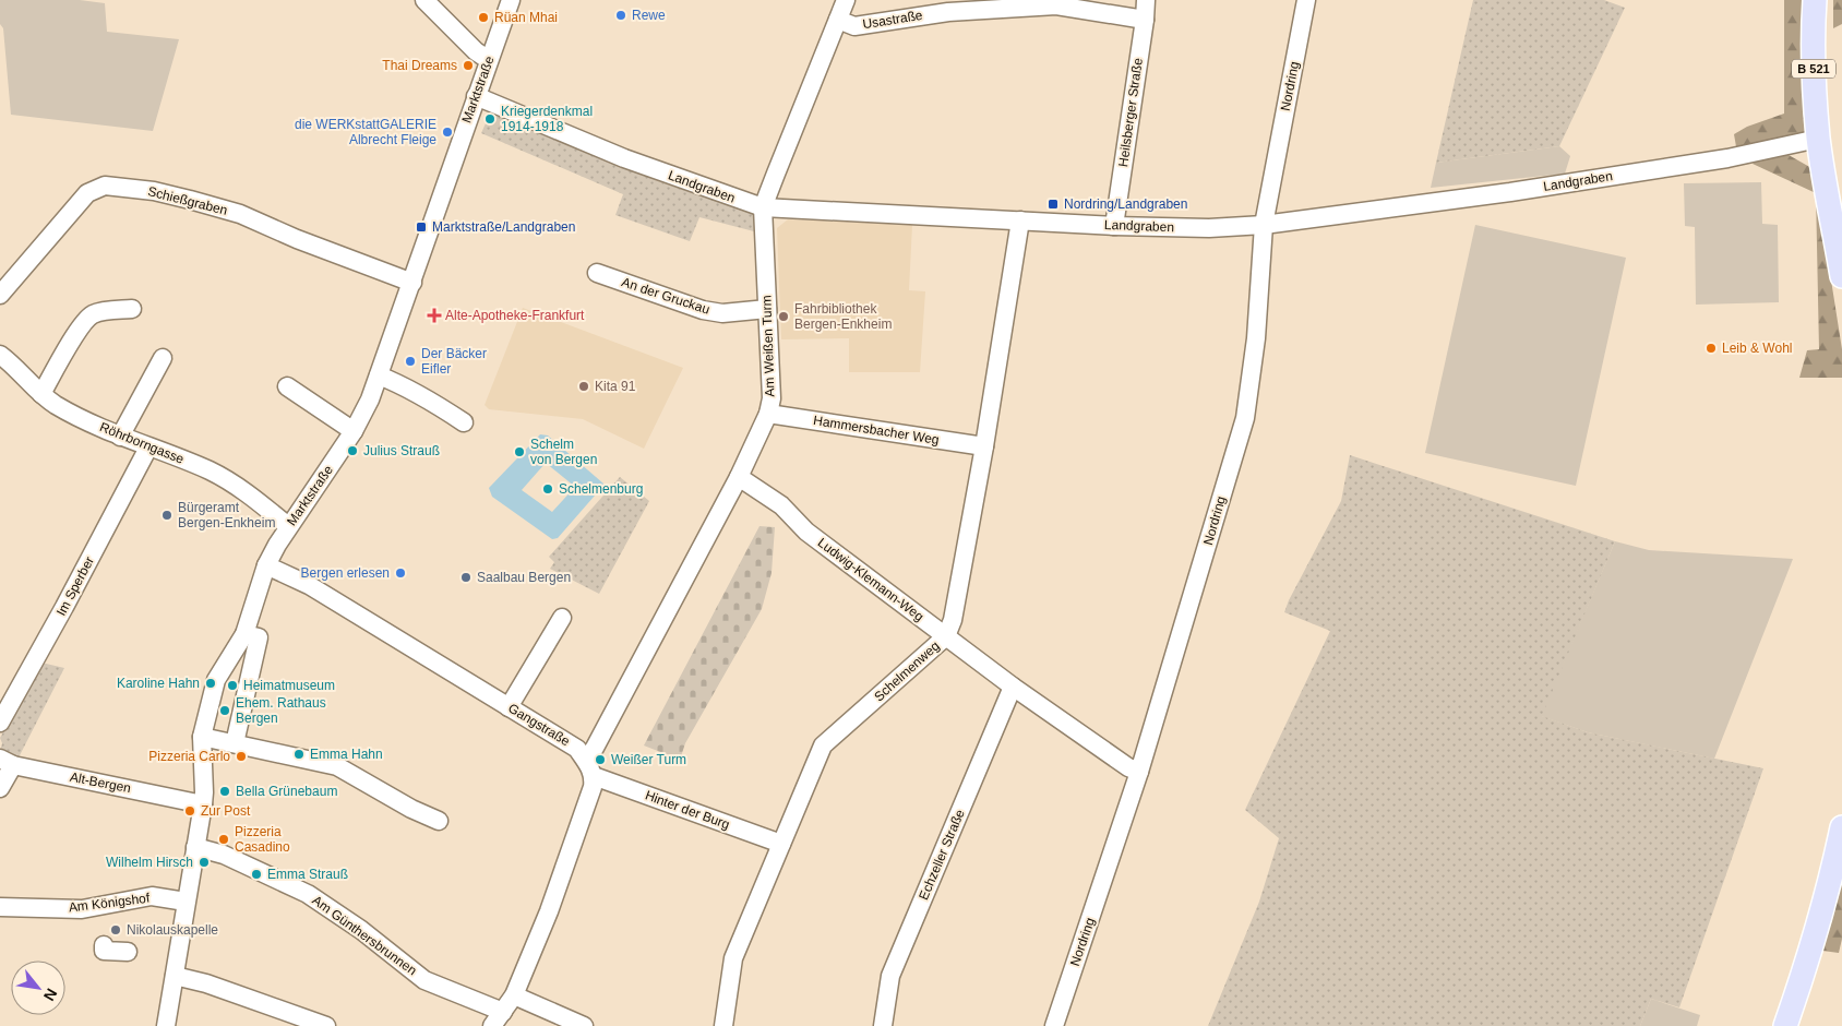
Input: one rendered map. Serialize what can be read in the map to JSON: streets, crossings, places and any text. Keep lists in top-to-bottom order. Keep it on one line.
{"streets":{"main road":["B 521"],"street":["Usastraße","Nordring","Marktstraße","Heilsberger Straße","Landgraben","Schießgraben","An der Gruckau","Am Weißen Turm","Hammersbacher Weg","Röhrborngasse","Ludwig-Klemann-Weg","Im Sperber","Schelmenweg","Gangstraße","Alt-Bergen","Hinter der Burg","Echzeller Straße","Am Königshof","Am Günthersbrunnen"]},"crossings":[["Usastraße","Heilsberger Straße"],["Usastraße","Am Weißen Turm"],["B 521","Landgraben"],["Nordring","Landgraben"],["Nordring","Ludwig-Klemann-Weg"],["Marktstraße","Landgraben"],["Marktstraße","Schießgraben"],["Marktstraße","Röhrborngasse"],["Marktstraße","Gangstraße"],["Marktstraße","Alt-Bergen"],["Marktstraße","Am Königshof"],["Marktstraße","Am Günthersbrunnen"],["Heilsberger Straße","Landgraben"],["Landgraben","Am Weißen Turm"],["Landgraben","Schelmenweg"],["An der Gruckau","Am Weißen Turm"],["Am Weißen Turm","Hammersbacher Weg"],["Am Weißen Turm","Ludwig-Klemann-Weg"],["Am Weißen Turm","Gangstraße"],["Am Weißen Turm","Hinter der Burg"],["Hammersbacher Weg","Schelmenweg"],["Röhrborngasse","Im Sperber"],["Ludwig-Klemann-Weg","Schelmenweg"],["Ludwig-Klemann-Weg","Echzeller Straße"],["Schelmenweg","Hinter der Burg"],["Gangstraße","Hinter der Burg"]],"places":{"other":["Rewe","Rüan Mhai","Thai Dreams","Kriegerdenkmal 1914-1918","die WERKstattGALERIE Albrecht Fleige","Fahrbibliothek Bergen-Enkheim","Leib & Wohl","Der Bäcker Eifler","Kita 91","Julius Strauß","Schelm von Bergen","Schelmenburg","Bürgeramt Bergen-Enkheim","Bergen erlesen","Saalbau Bergen","Karoline Hahn","Heimatmuseum","Ehem. Rathaus Bergen","Emma Hahn","Pizzeria Carlo","Weißer Turm","Bella Grünebaum","Zur Post","Pizzeria Casadino","Wilhelm Hirsch","Emma Strauß","Nikolauskapelle"],"transit":["Nordring/Landgraben","Marktstraße/Landgraben"],"health":["Alte-Apotheke-Frankfurt"]},"north":"bottom right"}
